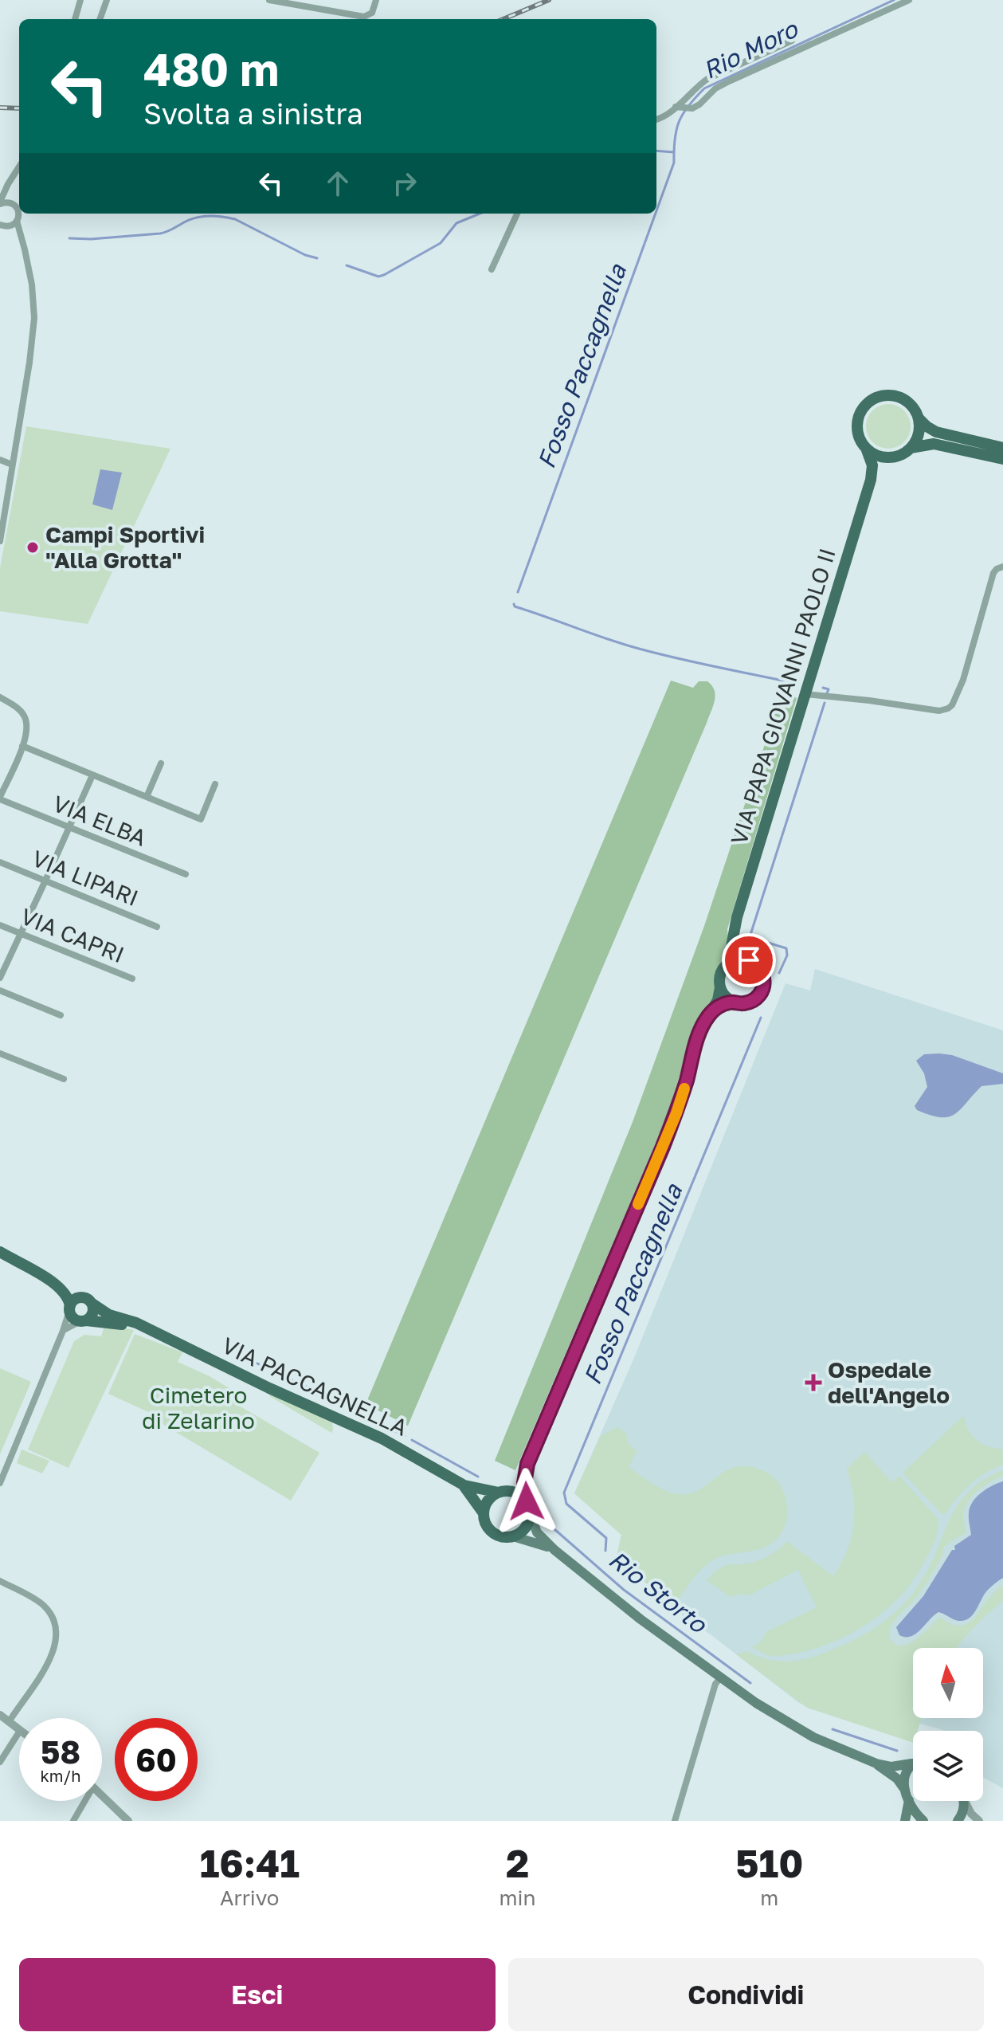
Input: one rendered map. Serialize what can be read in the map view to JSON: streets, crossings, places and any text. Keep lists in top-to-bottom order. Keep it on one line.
{"streets":{"main road":["VIA PAPA GIOVANNI PAOLO II","VIA PACCAGNELLA"],"street":["VIA ELBA","VIA LIPARI","VIA CAPRI"]},"water":["Rio Moro","Fosso Paccagnella","Rio Storto"],"parks":["Cimetero di Zelarino"],"places":{"other":["Campi Sportivi \"Alla Grotta\""],"health":["Ospedale dell'Angelo"]},"north":"top","page":{"turn":["480 m","Svolta a sinistra"],"speed":"58 km/h","limit":"60","eta":["16:41","Arrivo","2","min","510","m"],"buttons":["Esci","Condividi"]}}
